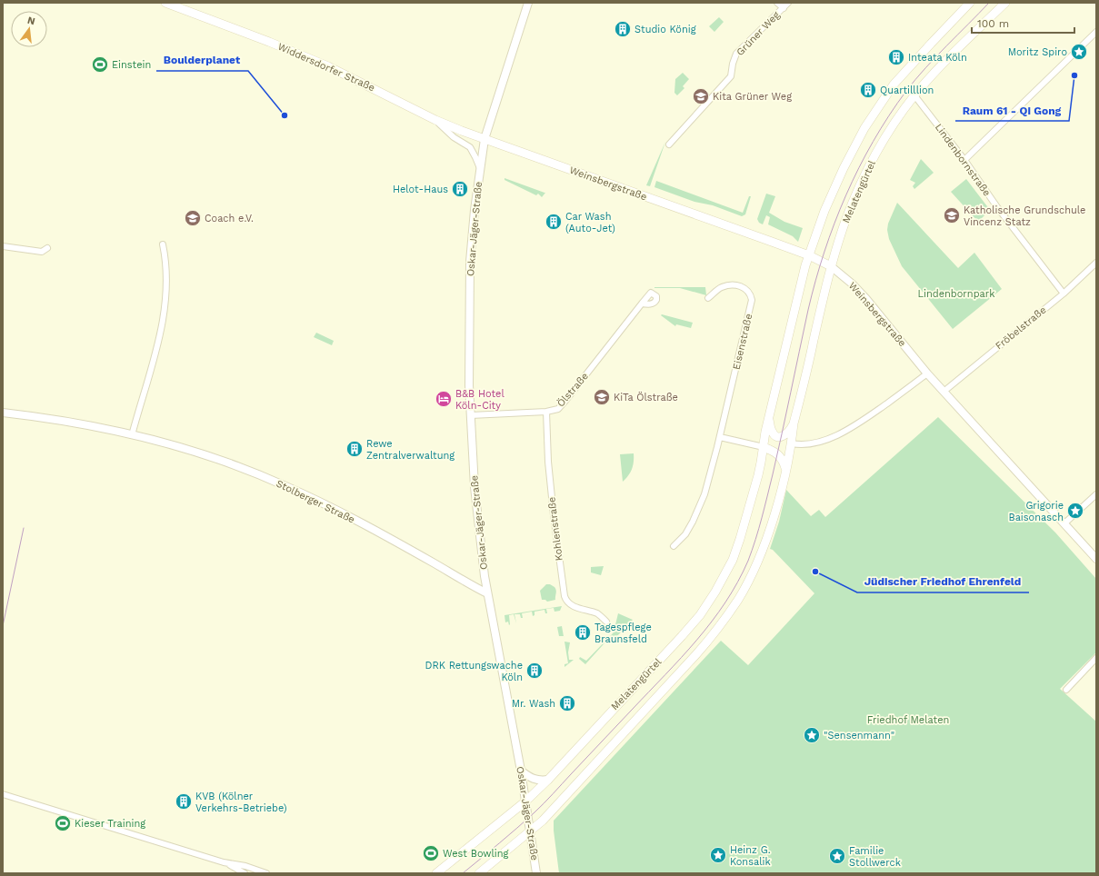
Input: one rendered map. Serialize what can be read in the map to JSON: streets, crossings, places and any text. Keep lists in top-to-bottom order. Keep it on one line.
{"streets":{"main road":["Widdersdorfer Straße","Weinsbergstraße","Melatengürtel"],"street":["Grüner Weg","Lindenbornstraße","Oskar-Jäger-Straße","Fröbelstraße","Eisenstraße","Ölstraße","Stolberger Straße","Kohlenstraße"]},"crossings":[["Widdersdorfer Straße","Weinsbergstraße"],["Widdersdorfer Straße","Oskar-Jäger-Straße"],["Lindenbornstraße","Melatengürtel"],["Lindenbornstraße","Fröbelstraße"],["Weinsbergstraße","Melatengürtel"],["Weinsbergstraße","Oskar-Jäger-Straße"],["Weinsbergstraße","Fröbelstraße"],["Melatengürtel","Oskar-Jäger-Straße"],["Oskar-Jäger-Straße","Ölstraße"],["Oskar-Jäger-Straße","Stolberger Straße"],["Ölstraße","Kohlenstraße"]],"parks":["Lindenbornpark","Friedhof Melaten"],"places":{"building":["Studio König","Inteata Köln","Quartilllion","Helot-Haus","Car Wash (Auto-Jet)","Rewe Zentralverwaltung","Tagespflege Braunsfeld","DRK Rettungswache Köln","Mr. Wash","KVB (Kölner Verkehrs-Betriebe)"],"place":["Moritz Spiro","Grigorie Baisonasch","\"Sensenmann\"","Heinz G. Konsalik","Familie Stollwerck"],"sports":["Einstein","Kieser Training","West Bowling"],"other":["Raum 61 - Qi Gong","Boulderplanet","Jüdischer Friedhof Ehrenfeld"],"school or university":["Kita Grüner Weg","Katholische Grundschule Vincenz Statz","Coach e.V.","KiTa Ölstraße"],"hotel":["B&B Hotel Köln-City"]},"scale_bar":"100 m","north":"top"}
